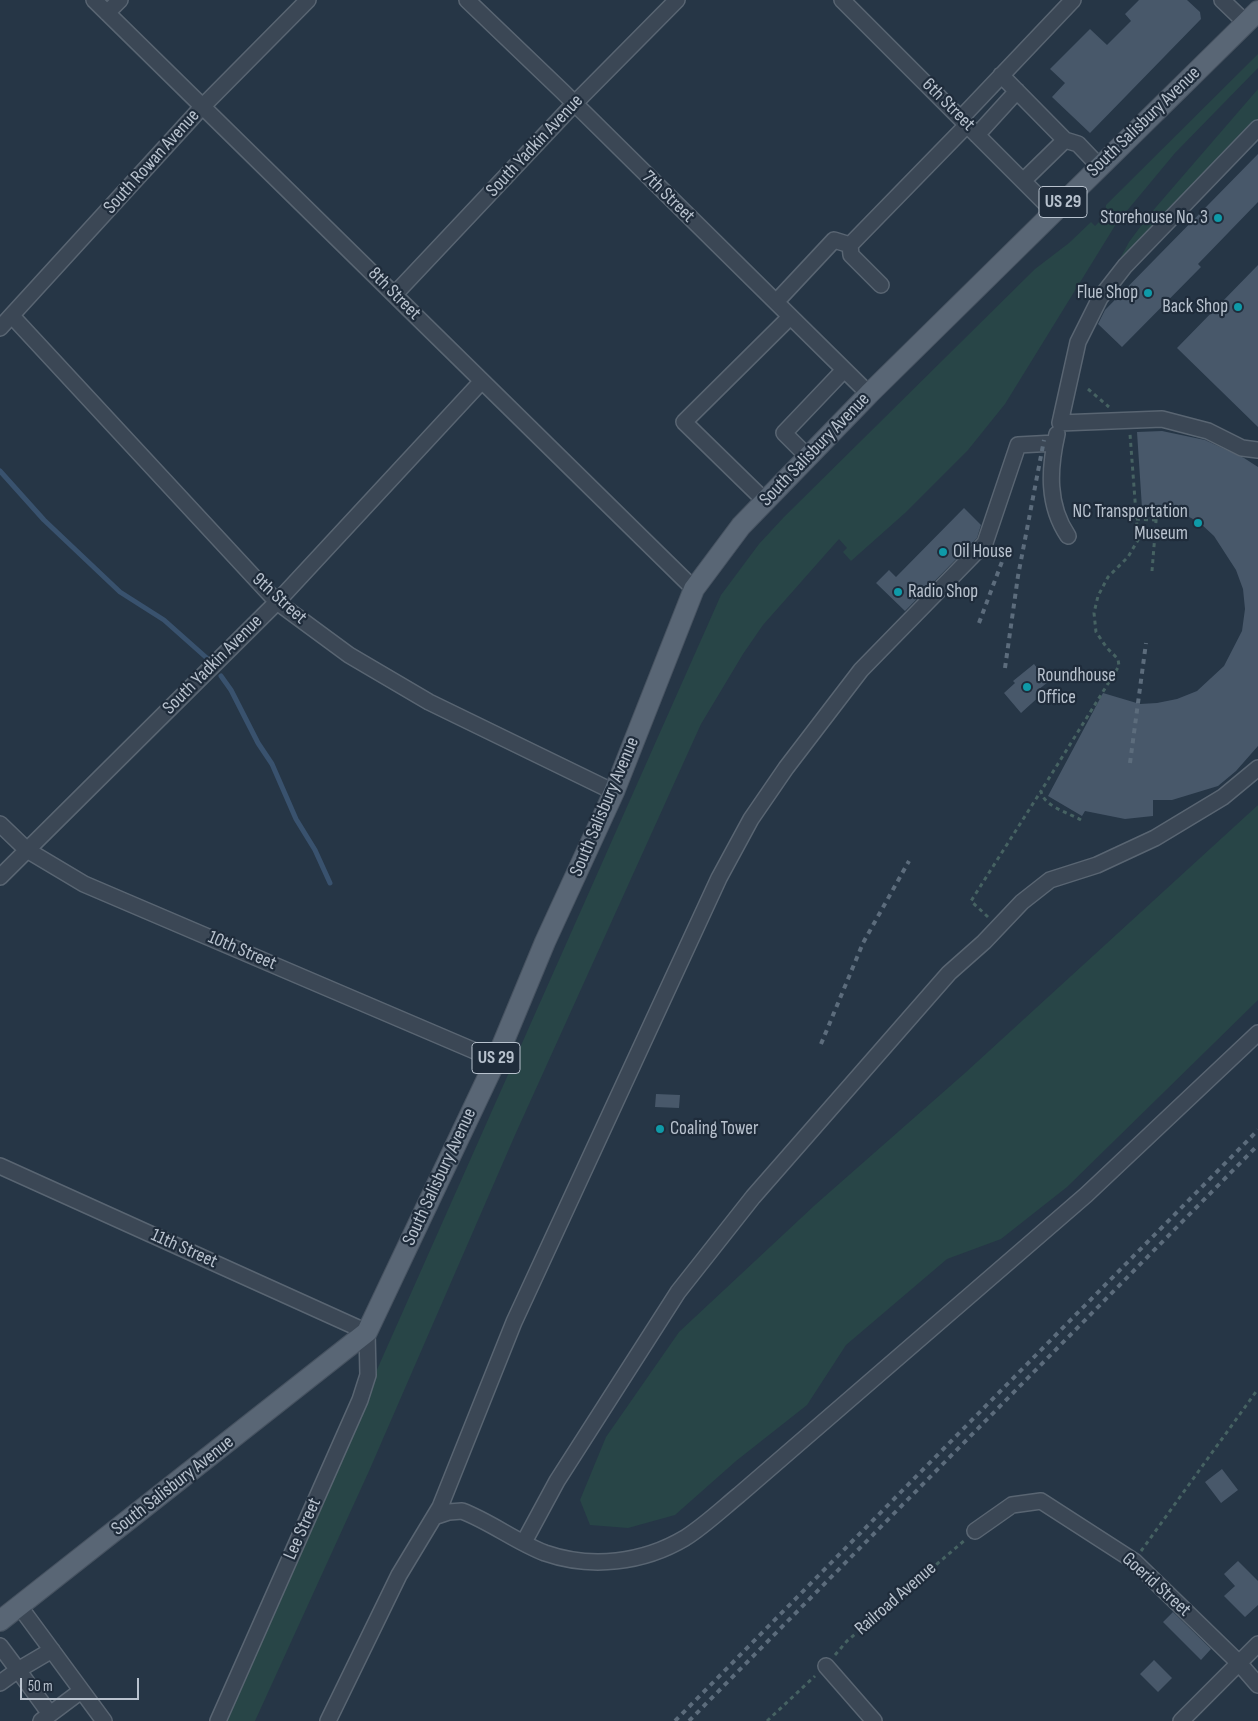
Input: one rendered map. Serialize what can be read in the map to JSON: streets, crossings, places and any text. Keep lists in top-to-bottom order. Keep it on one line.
{"streets":{"main road":["South Salisbury Avenue","US 29"],"street":["6th Street","South Yadkin Avenue","South Rowan Avenue","7th Street","8th Street","9th Street","10th Street","11th Street","Lee Street","Goerid Street"],"path":["Railroad Avenue"]},"crossings":[["6th Street","South Salisbury Avenue"],["South Salisbury Avenue","7th Street"],["South Salisbury Avenue","8th Street"],["South Salisbury Avenue","9th Street"],["South Salisbury Avenue","10th Street"],["South Salisbury Avenue","11th Street"],["South Salisbury Avenue","Lee Street"],["South Yadkin Avenue","7th Street"],["South Yadkin Avenue","8th Street"],["South Yadkin Avenue","9th Street"],["South Yadkin Avenue","10th Street"],["South Rowan Avenue","8th Street"],["South Rowan Avenue","9th Street"],["11th Street","Lee Street"],["Goerid Street","Railroad Avenue"]],"places":["Storehouse No. 3","Flue Shop","Back Shop","NC Transportation Museum","Oil House","Radio Shop","Roundhouse Office","Coaling Tower"],"scale_bar":"50 m"}
